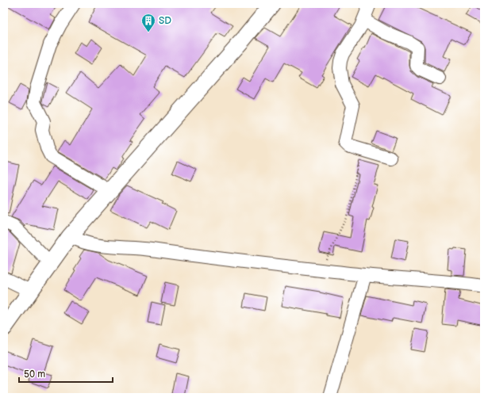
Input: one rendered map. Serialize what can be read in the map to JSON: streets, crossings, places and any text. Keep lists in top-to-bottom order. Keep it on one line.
{"places":{"building":["SD"]},"scale_bar":"50 m"}
